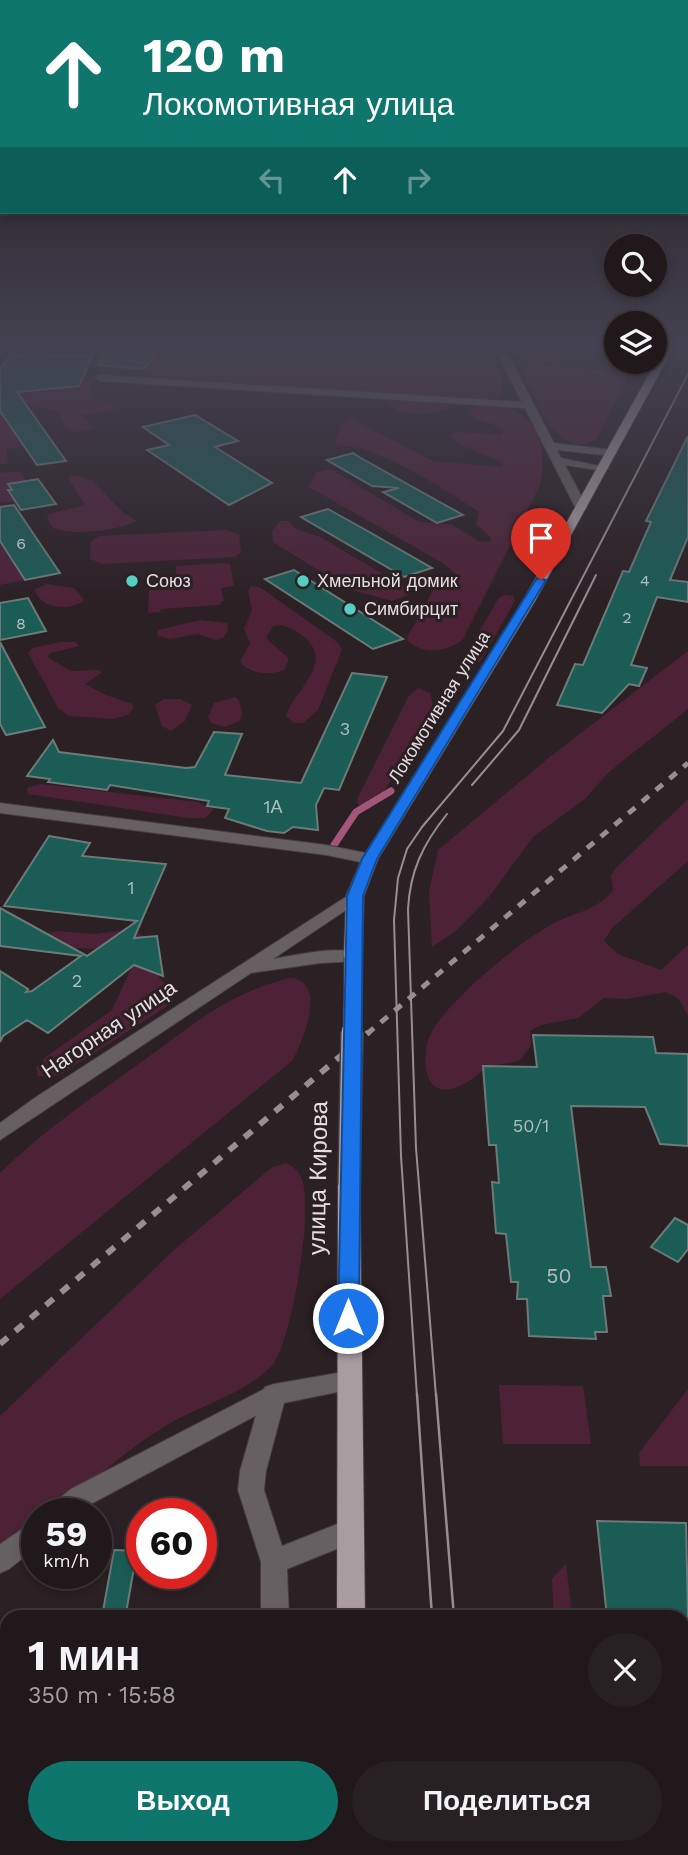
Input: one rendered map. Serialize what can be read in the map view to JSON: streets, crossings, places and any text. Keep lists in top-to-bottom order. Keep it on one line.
{"streets":{"main road":["Локомотивная улица","улица Кирова"],"street":["Нагорная улица"]},"crossings":[["Локомотивная улица","Нагорная улица"],["Локомотивная улица","улица Кирова"],["Нагорная улица","улица Кирова"]],"places":["Союз","Хмельной домик","Симбирцит"],"house_numbers":["6","4","2","8","3","1А","1","2","50/1","50"],"page":{"turn":["120 m","Локомотивная улица"],"speed":"59 km/h","limit":"60","heading":["1 мин","350 m · 15:58"],"buttons":["Выход","Поделиться"]}}
